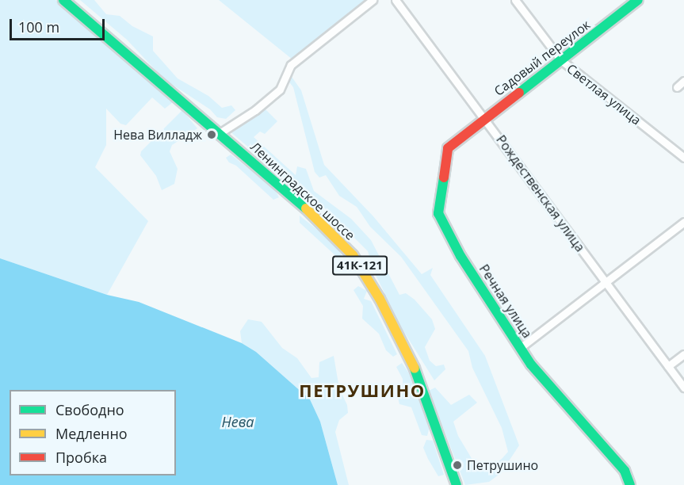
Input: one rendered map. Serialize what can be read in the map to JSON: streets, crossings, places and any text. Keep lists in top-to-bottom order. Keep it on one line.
{"streets":{"street":["Садовый переулок","Светлая улица","Ленинградское шоссе","Рождественская улица","41К-121","Речная улица"]},"crossings":[["Садовый переулок","Светлая улица"],["Садовый переулок","Рождественская улица"],["Садовый переулок","Речная улица"],["Рождественская улица","Речная улица"]],"districts":["ПЕТРУШИНО"],"water":["Нева"],"places":["Нева Вилладж","Петрушино"],"legend":["Свободно","Медленно","Пробка"],"scale_bar":"100 m"}
